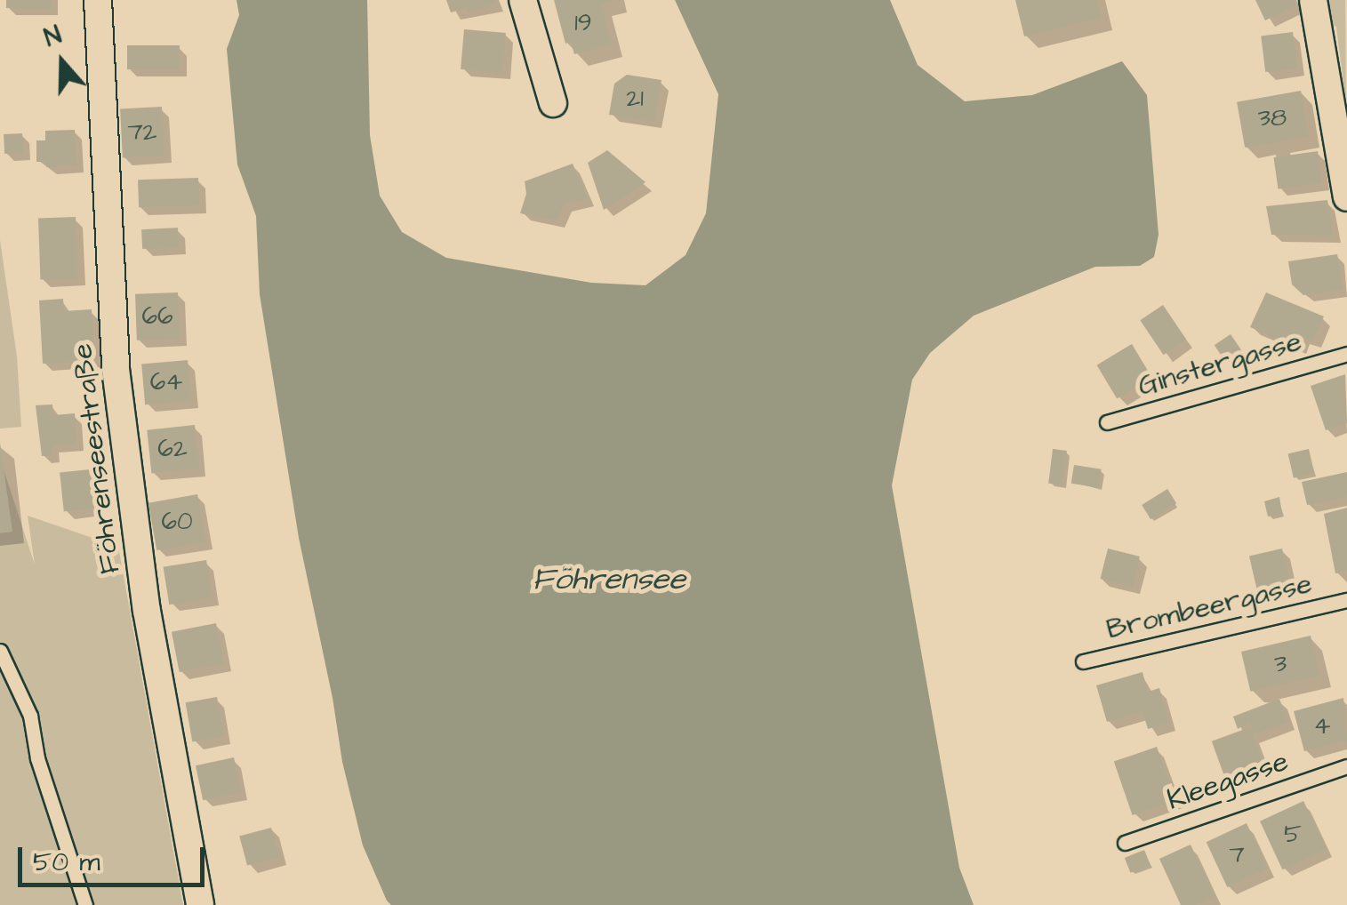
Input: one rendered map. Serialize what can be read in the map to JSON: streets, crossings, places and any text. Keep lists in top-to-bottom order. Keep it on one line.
{"streets":{"street":["Föhrenseestraße"],"lane":["Ginstergasse","Brombeergasse","Kleegasse"]},"water":["Föhrensee"],"house_numbers":["19","21","38","72","66","64","62","60","3","4","5","7"],"scale_bar":"50 m","north":"top"}
